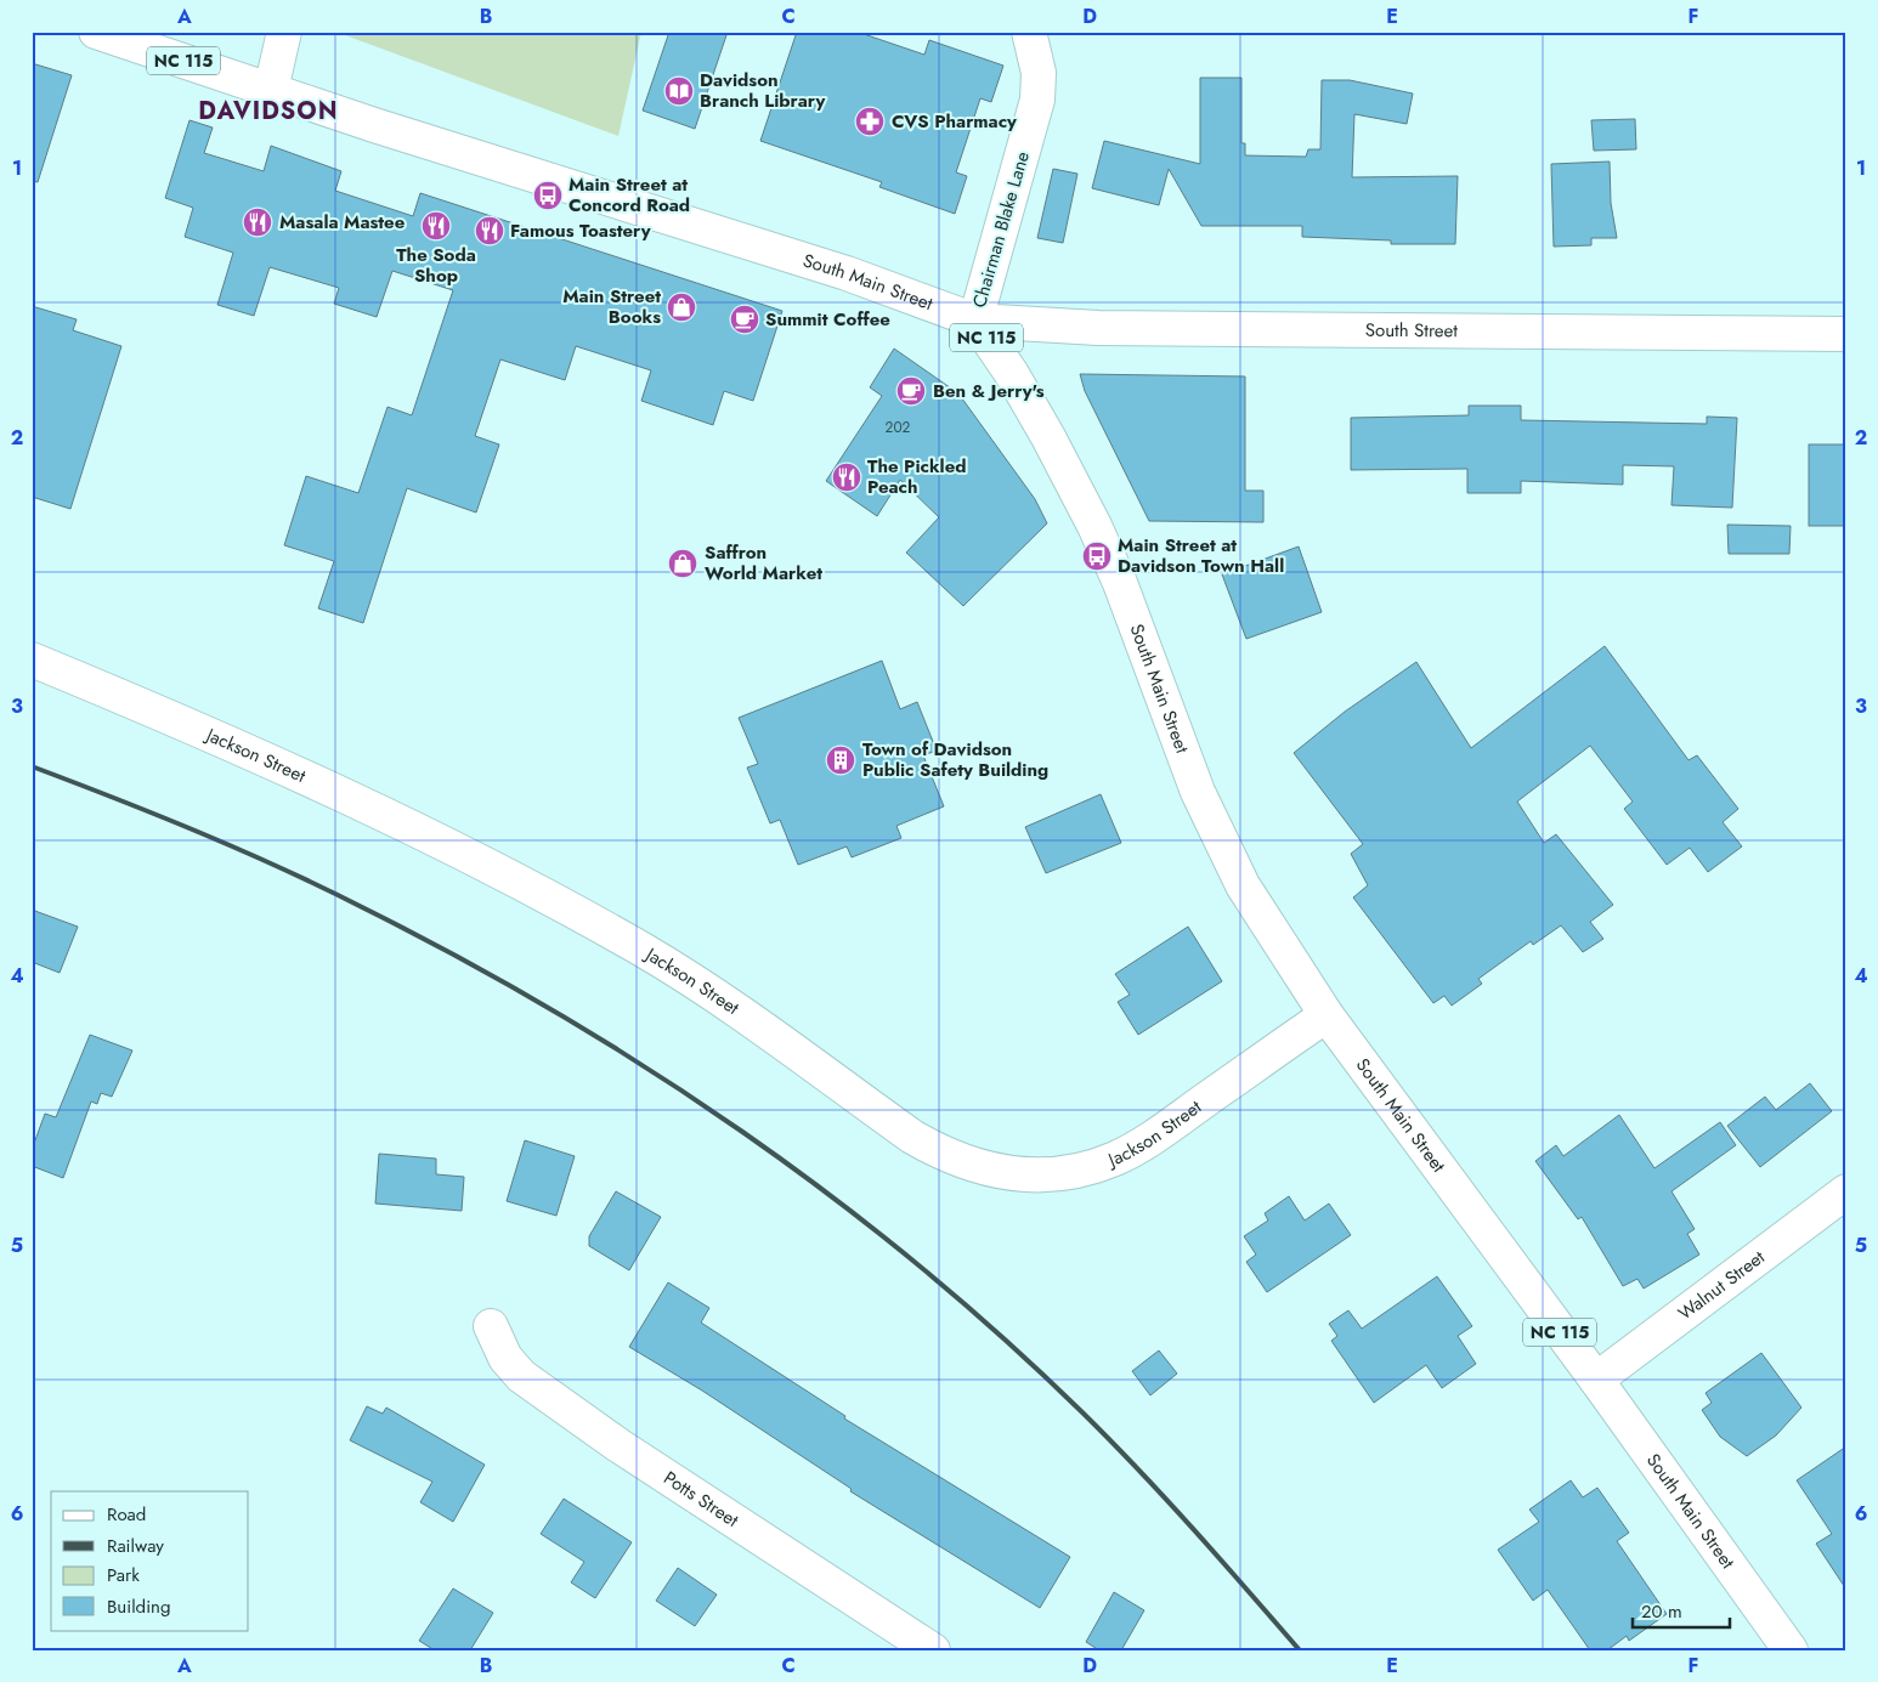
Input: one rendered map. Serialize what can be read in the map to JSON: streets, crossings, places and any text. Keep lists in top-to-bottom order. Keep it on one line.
{"streets":{"street":["NC 115","Chairman Blake Lane","South Main Street","South Street","Jackson Street","Walnut Street","Potts Street"]},"crossings":[["NC 115","South Main Street"],["Chairman Blake Lane","South Main Street"],["Chairman Blake Lane","South Street"],["South Main Street","South Street"],["South Main Street","Jackson Street"],["South Main Street","Walnut Street"]],"districts":["DAVIDSON"],"places":{"library":["Davidson Branch Library"],"pharmacy":["CVS Pharmacy"],"bus stop":["Main Street at Concord Road","Main Street at Davidson Town Hall"],"restaurant":["Masala Mastee","The Soda Shop","Famous Toastery","The Pickled Peach"],"shop":["Main Street Books","Saffron World Market"],"cafe":["Summit Coffee","Ben & Jerry's"],"building":["Town of Davidson Public Safety Building"]},"house_numbers":["202"],"legend":["Road","Railway","Park","Building"],"scale_bar":"20 m","grid":{"columns":["A","B","C","D","E","F"],"rows":["1","2","3","4","5","6"]}}
